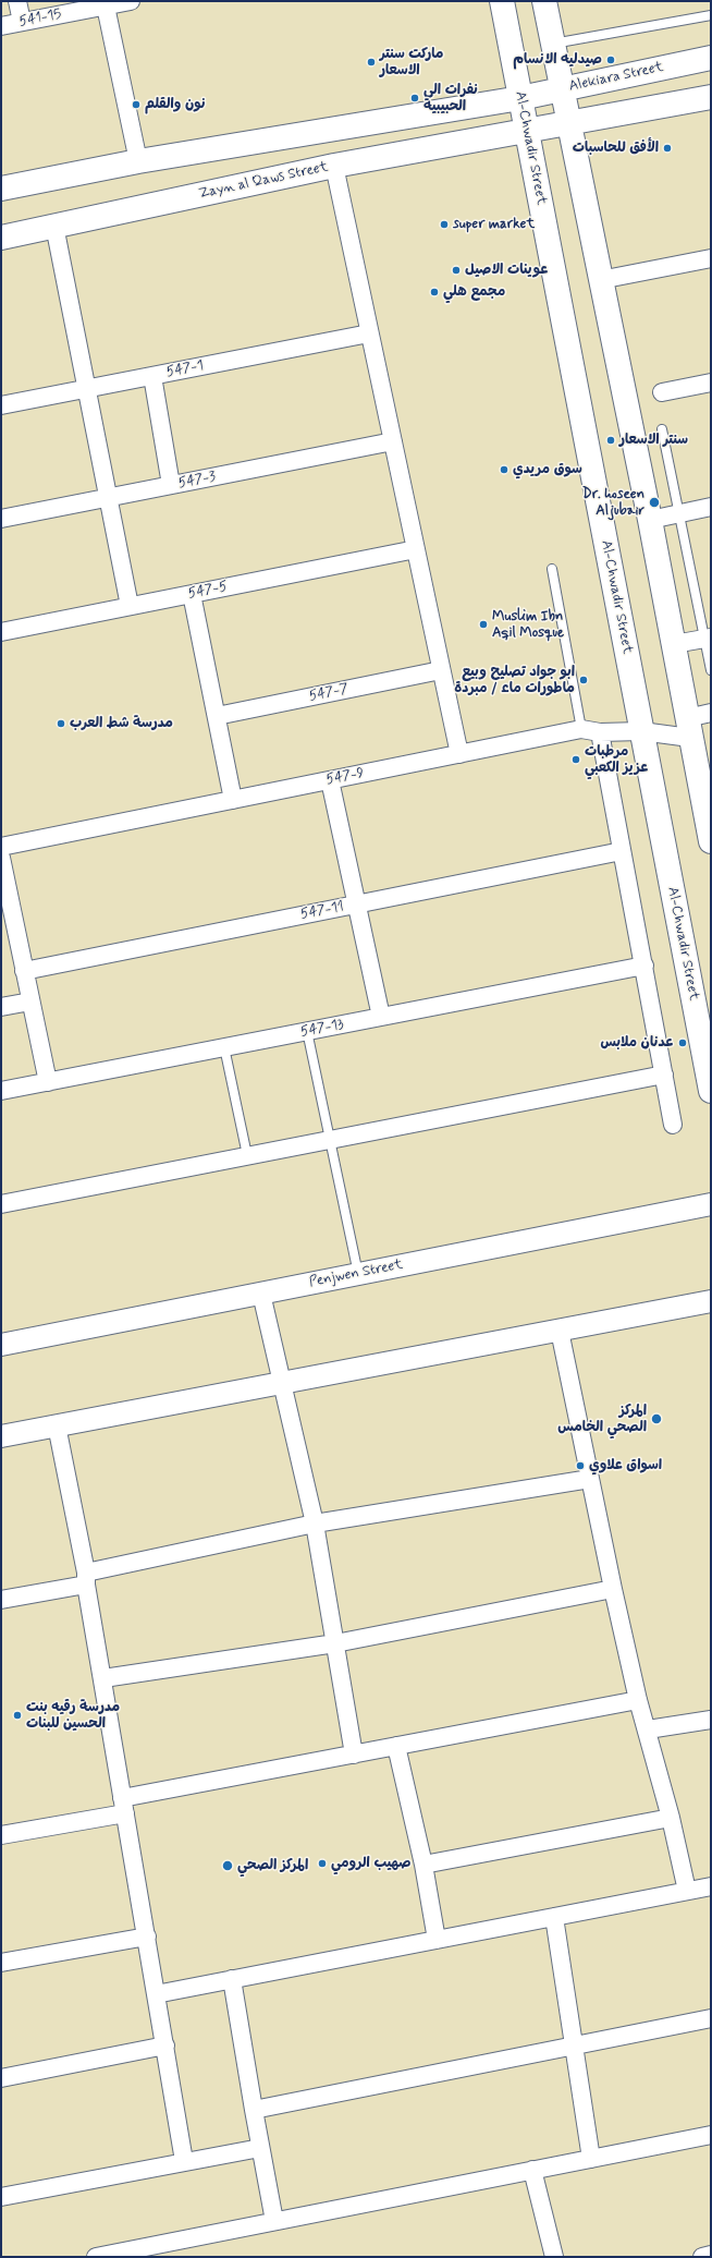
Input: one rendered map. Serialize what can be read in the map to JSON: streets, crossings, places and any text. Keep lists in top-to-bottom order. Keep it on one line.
{"streets":{"main road":["Alekiara Street","Al-Chwadir Street","Zayn al Qaws Street"],"street":["541-15","547-1","547-3","547-5","547-7","547-9","547-11","547-13","Penjwen Street"]},"crossings":[["Alekiara Street","Al-Chwadir Street"],["Al-Chwadir Street","Zayn al Qaws Street"],["Al-Chwadir Street","547-9"]],"places":["صيدليه الانسام","ماركت سنتر الاسعار","نفرات الى الحبيبية","نون والقلم","الأفق للحاسبات","super market","عوينات الاصيل","مجمع هلي","سنتر الاسعار","سوق مريدي","Dr. hoseen Aljubair","Muslim Ibn Aqil Mosque","ابو جواد تصليح وبيع ماطورات ماء / مبردة","مدرسة شط العرب","مرطبات عزيز الكعبي","عدنان ملابس","المركز الصحي الخامس","اسواق علاوي","مدرسة رقيه بنت الحسين للبنات","صهيب الرومي","المركز الصحي"]}
